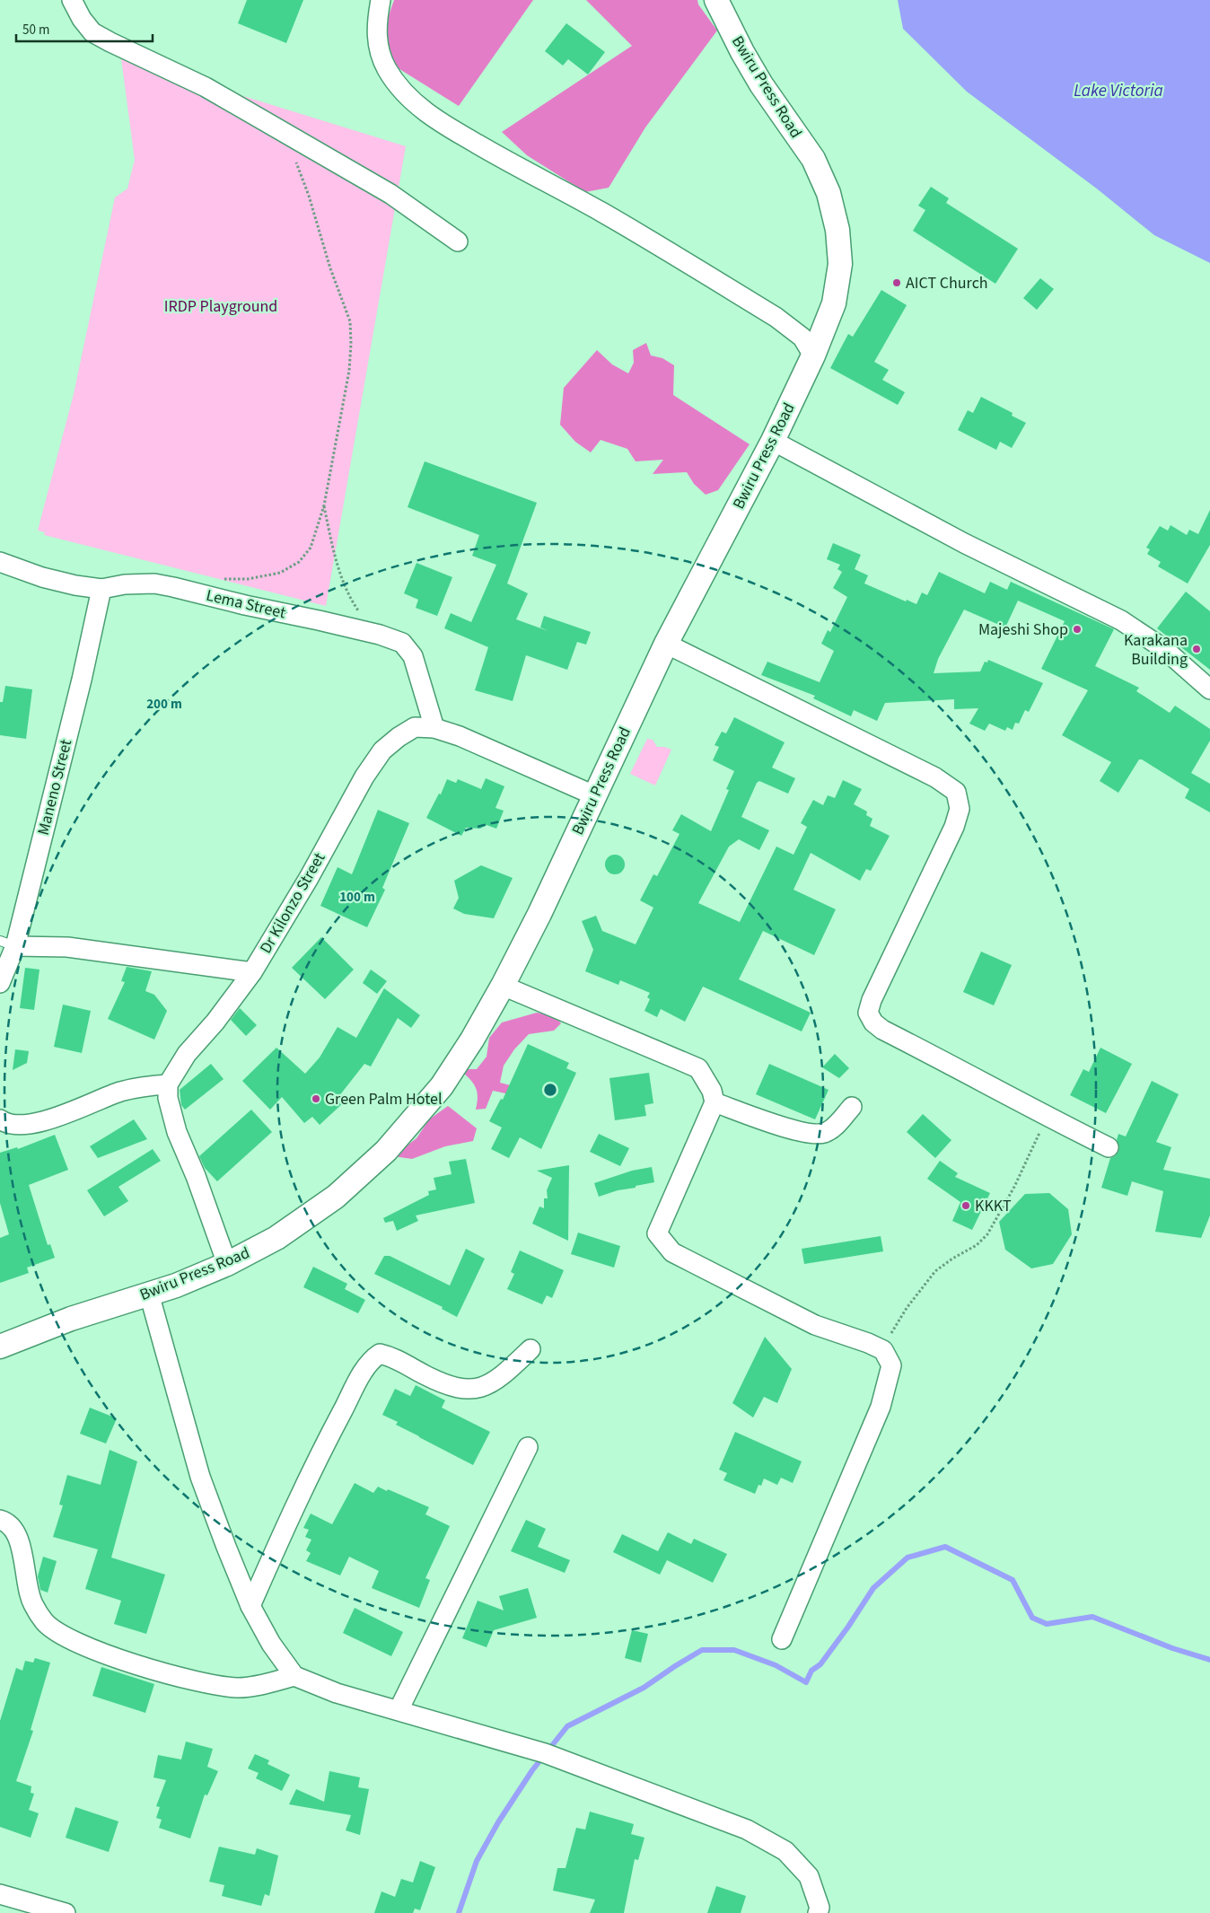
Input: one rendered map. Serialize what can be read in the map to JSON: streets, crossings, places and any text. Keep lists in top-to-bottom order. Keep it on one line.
{"streets":{"street":["Bwiru Press Road","Lema Street","Maneno Street","Dr Kilonzo Street"]},"crossings":[["Bwiru Press Road","Dr Kilonzo Street"],["Lema Street","Maneno Street"],["Lema Street","Dr Kilonzo Street"]],"water":["Lake Victoria"],"parks":["IRDP Playground"],"places":["AICT Church","Majeshi Shop","Karakana Building","Green Palm Hotel","KKKT"],"scale_bar":"50 m","rings":["200 m","100 m"]}
